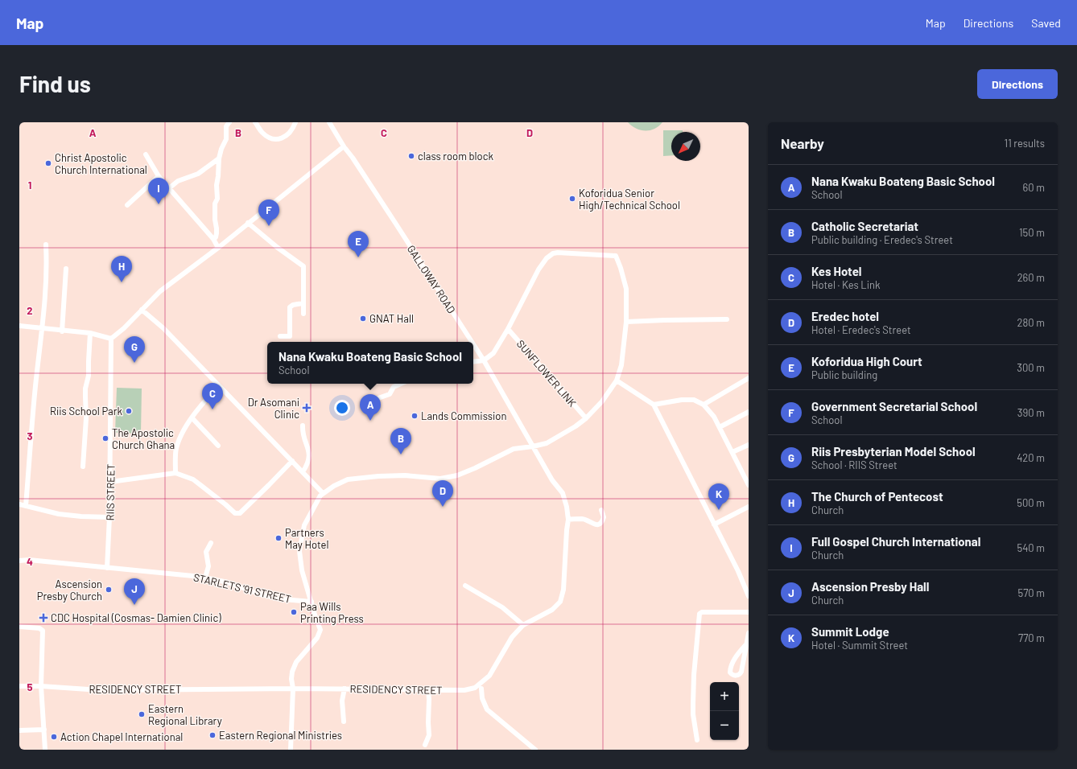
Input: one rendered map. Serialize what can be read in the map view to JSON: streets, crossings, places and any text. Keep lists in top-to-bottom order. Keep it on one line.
{"streets":{"street":["GALLOWAY ROAD","SUNFLOWER LINK","RIIS STREET","STARLETS '91 STREET","RESIDENCY STREET"]},"crossings":[["GALLOWAY ROAD","RESIDENCY STREET"],["RIIS STREET","STARLETS '91 STREET"]],"places":{"other":["class room block","Christ Apostolic Church International","Koforidua Senior High/Technical School","GNAT Hall","Riis School Park","Lands Commission","The Apostolic Church Ghana","Partners May Hotel","Ascension Presby Church","Paa Wills Printing Press","Eastern Regional Library","Eastern Regional Ministries","Action Chapel International"],"health":["Dr Asomani Clinic","CDC Hospital (Cosmas- Damien Clinic)"]},"north":"bottom left","page":{"header":"Map","nav":["Map","Directions","Saved"],"buttons":"Directions","title":"Find us","heading":["Nearby","11 results"],"list":[{"mark":"A","name":"Nana Kwaku Boateng Basic School","note":"School","value":"60 m"},{"mark":"B","name":"Catholic Secretariat","note":"Public building · Eredec's Street","value":"150 m"},{"mark":"C","name":"Kes Hotel","note":"Hotel · Kes Link","value":"260 m"},{"mark":"D","name":"Eredec hotel","note":"Hotel · Eredec's Street","value":"280 m"},{"mark":"E","name":"Koforidua High Court","note":"Public building","value":"300 m"},{"mark":"F","name":"Government Secretarial School","note":"School","value":"390 m"},{"mark":"G","name":"Riis Presbyterian Model School","note":"School · RIIS Street","value":"420 m"},{"mark":"H","name":"The Church of Pentecost","note":"Church","value":"500 m"},{"mark":"I","name":"Full Gospel Church International","note":"Church","value":"540 m"},{"mark":"J","name":"Ascension Presby Hall","note":"Church","value":"570 m"},{"mark":"K","name":"Summit Lodge","note":"Hotel · Summit Street","value":"770 m"}],"pins":["I","F","E","H","G","C","A","B","D","K","J"],"popup":["Nana Kwaku Boateng Basic School","School"],"map_buttons":["+","−"]},"grid":{"columns":["A","B","C","D"],"rows":["1","2","3","4","5"]}}
